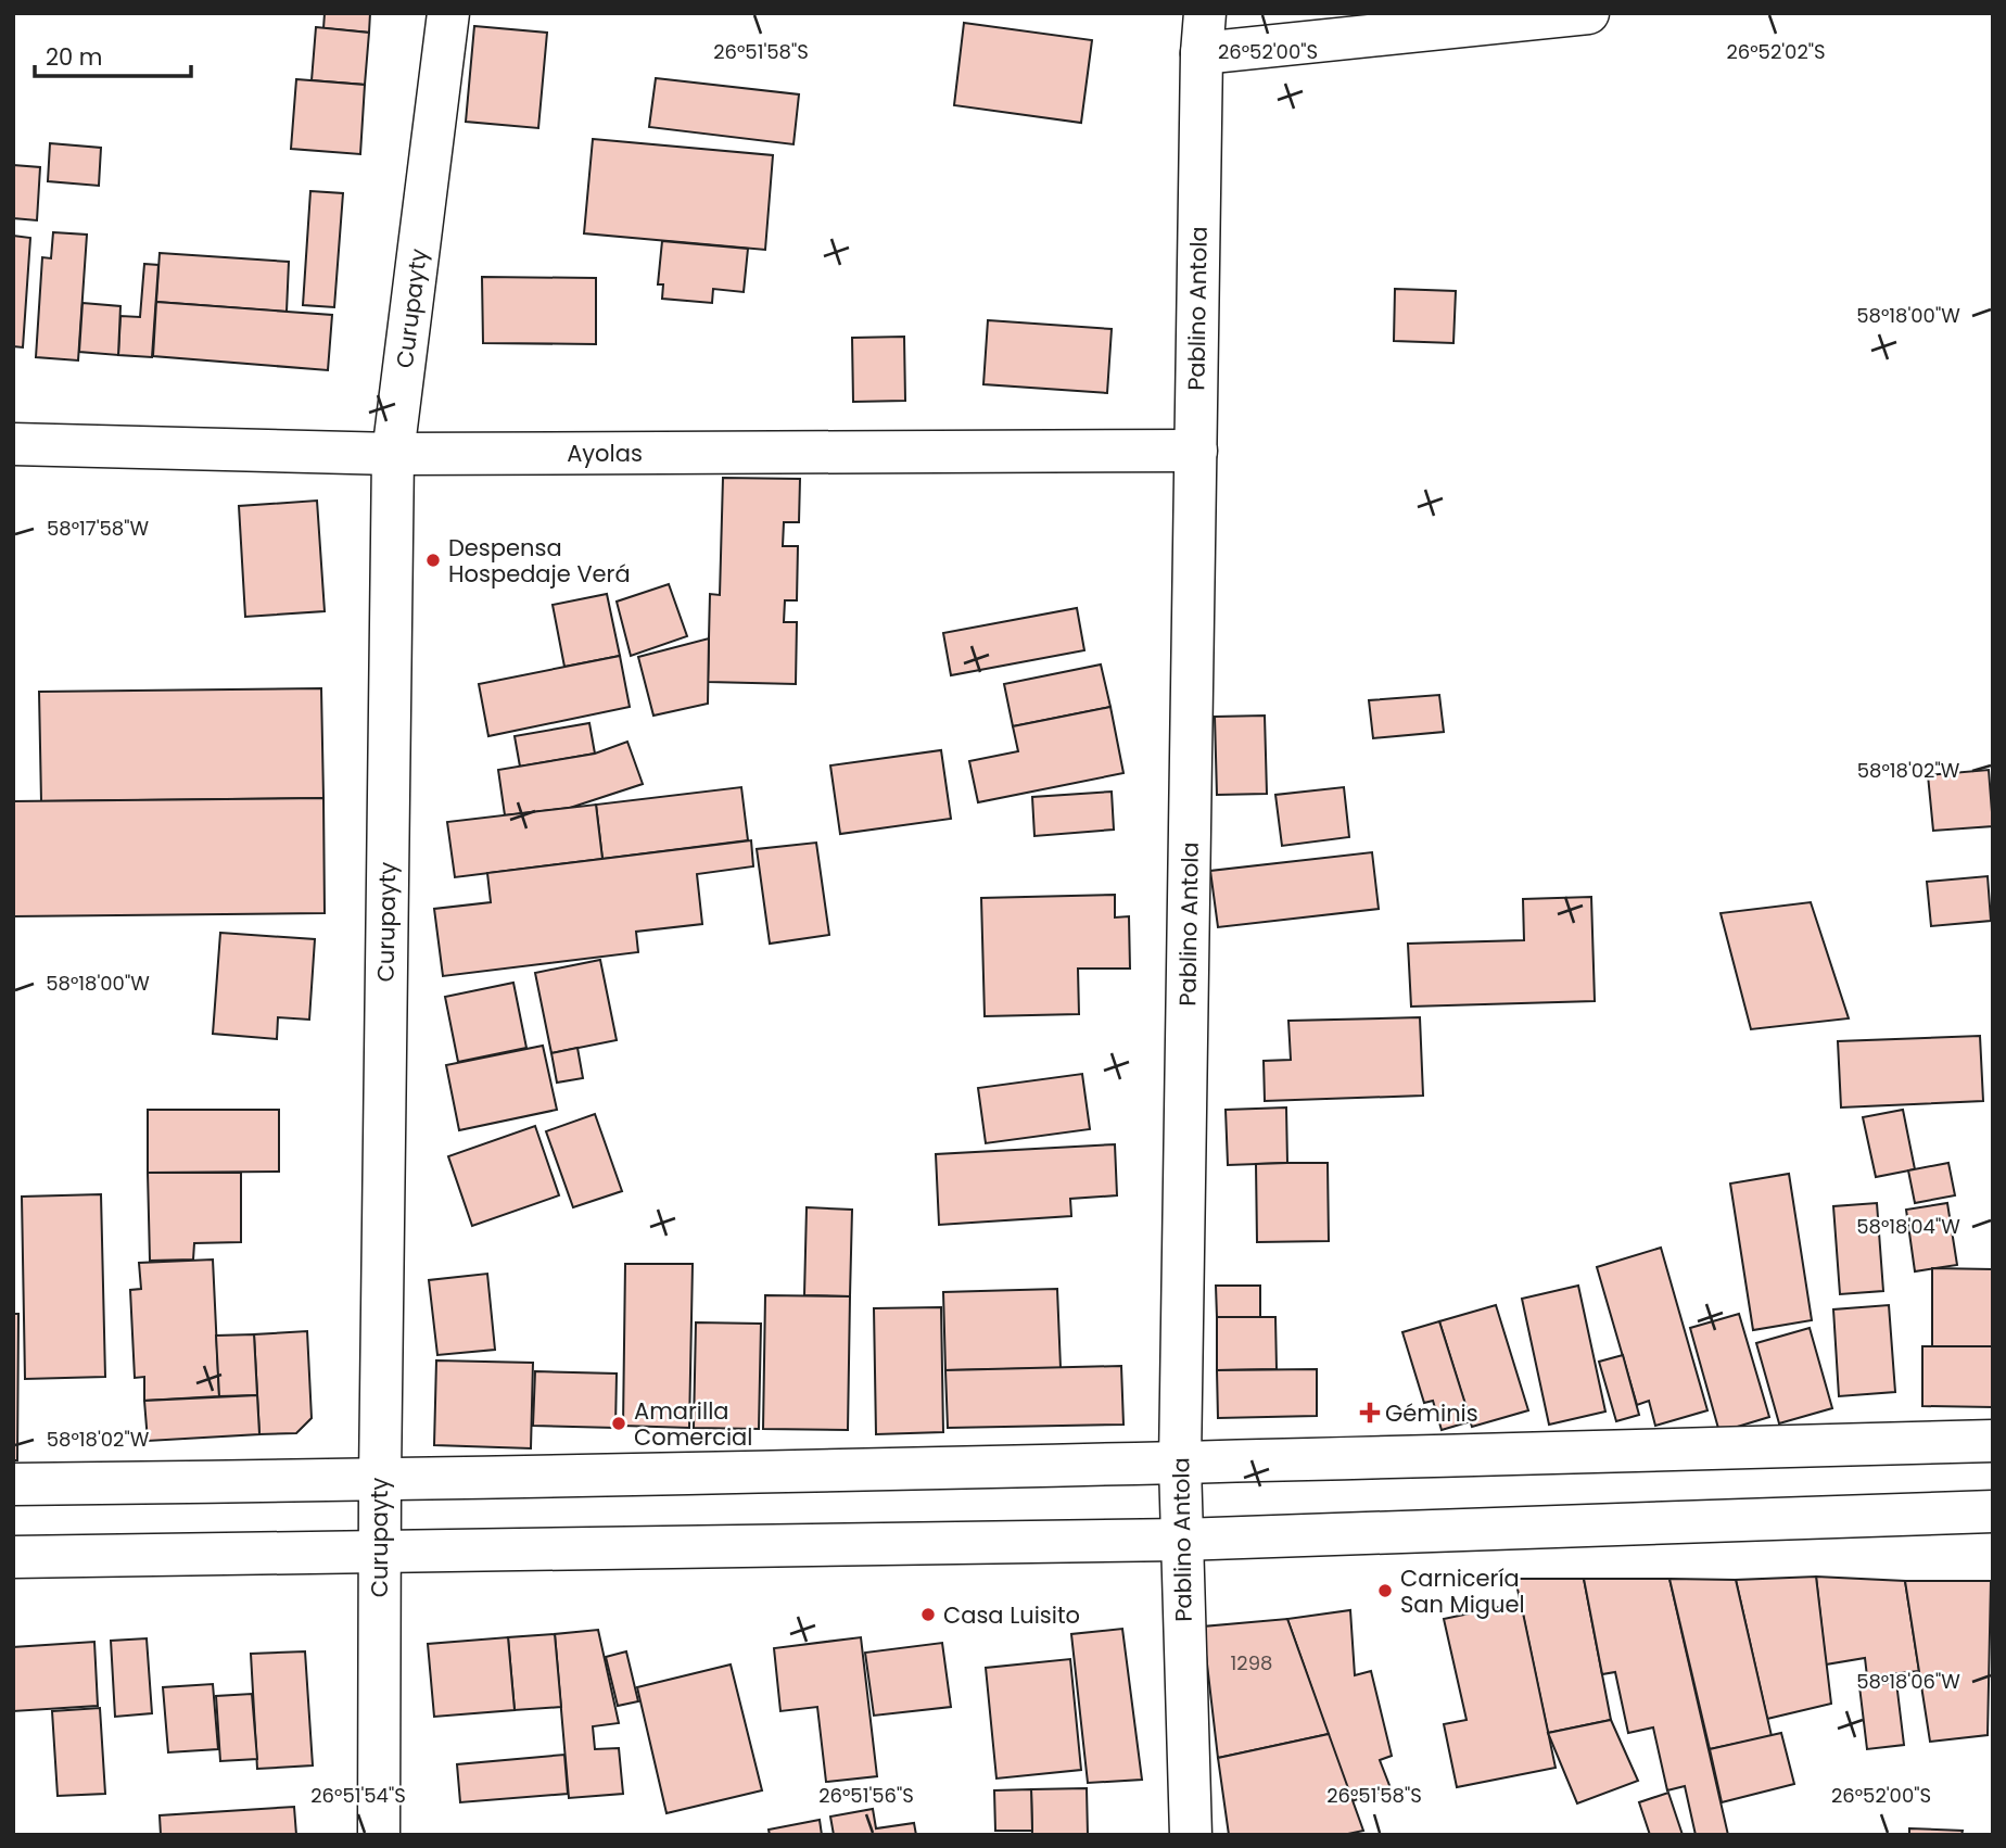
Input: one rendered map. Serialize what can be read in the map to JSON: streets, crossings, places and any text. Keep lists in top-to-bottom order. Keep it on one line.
{"streets":{"street":["Curupayty","Pablino Antola","Ayolas"]},"crossings":[["Curupayty","Ayolas"],["Pablino Antola","Ayolas"]],"places":{"other":["Despensa Hospedaje Verá","Amarilla Comercial","Carnicería San Miguel","Casa Luisito"],"health":["Géminis"]},"house_numbers":["1298"],"scale_bar":"20 m","coordinates":["26°51'58\"S","26°52'00\"S","26°52'02\"S","58°18'00\"W","58°17'58\"W","58°18'02\"W","58°18'04\"W","58°18'06\"W","26°51'54\"S","26°51'56\"S"]}
